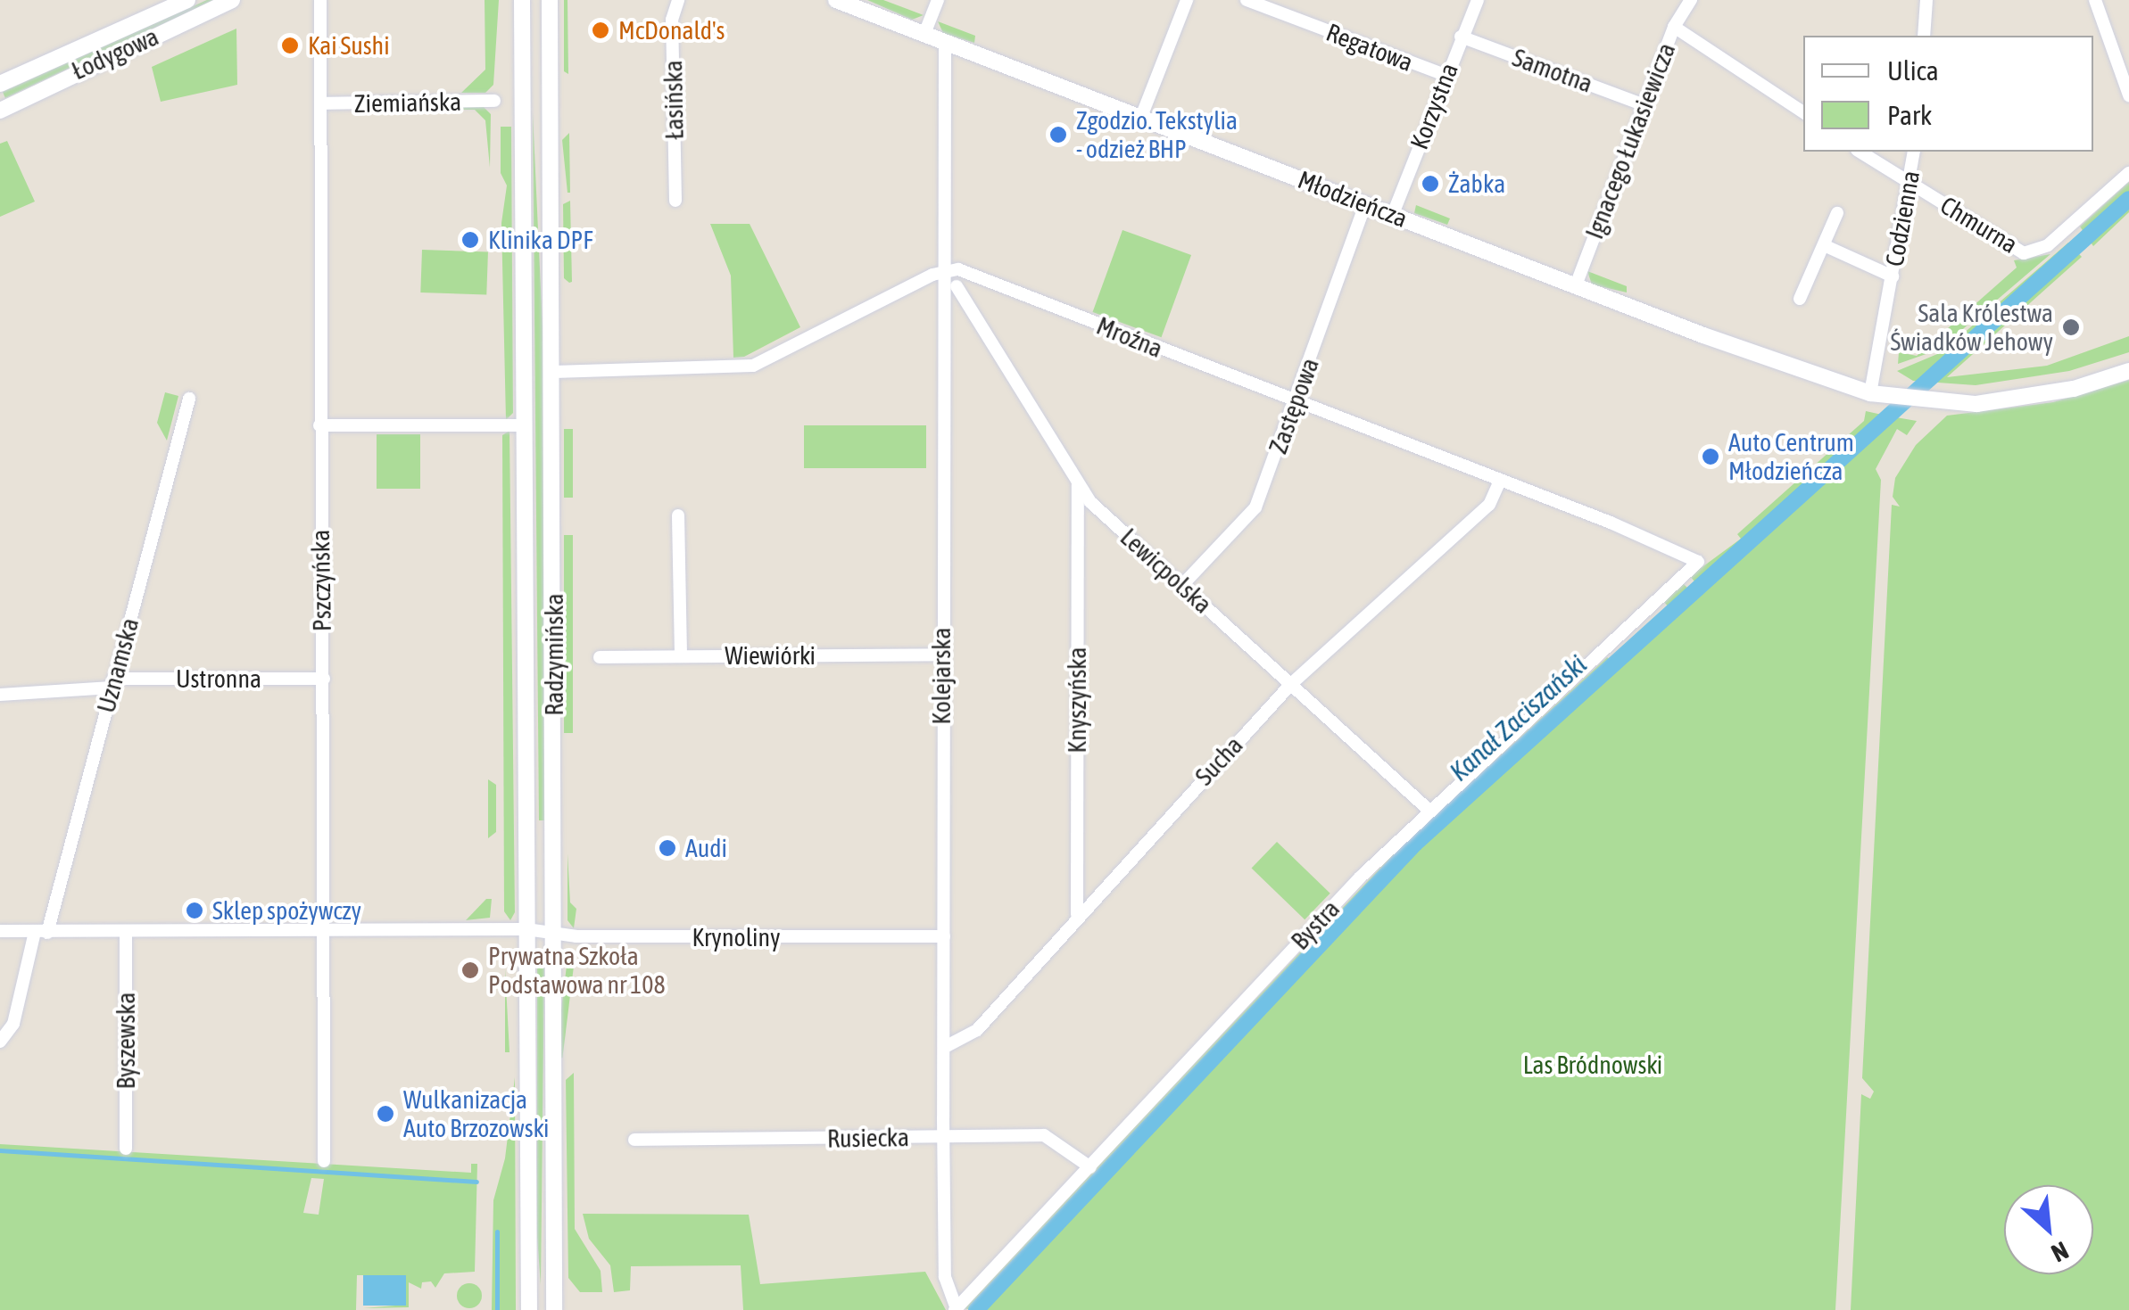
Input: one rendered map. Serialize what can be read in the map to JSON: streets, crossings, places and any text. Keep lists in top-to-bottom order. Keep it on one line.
{"streets":{"main road":["Łodygowa","Młodzieńcza","Radzymińska"],"street":["Regatowa","Samotna","Łasińska","Ziemiańska","Korzystna","Ignacego Łukasiewicza","Codzienna","Chmurna","Mroźna","Zastępowa","Lewicpolska","Pszczyńska","Wiewiórki","Uznamska","Kolejarska","Ustronna","Knyszyńska","Sucha","Bystra","Krynoliny","Byszewska","Rusiecka"]},"crossings":[["Regatowa","Korzystna"],["Samotna","Korzystna"],["Samotna","Ignacego Łukasiewicza"],["Ziemiańska","Pszczyńska"],["Korzystna","Młodzieńcza"],["Ignacego Łukasiewicza","Młodzieńcza"],["Młodzieńcza","Codzienna"],["Młodzieńcza","Zastępowa"],["Młodzieńcza","Kolejarska"],["Codzienna","Chmurna"],["Mroźna","Zastępowa"],["Mroźna","Kolejarska"],["Mroźna","Sucha"],["Mroźna","Bystra"],["Zastępowa","Lewicpolska"],["Lewicpolska","Knyszyńska"],["Lewicpolska","Sucha"],["Lewicpolska","Bystra"],["Pszczyńska","Ustronna"],["Pszczyńska","Krynoliny"],["Radzymińska","Krynoliny"],["Wiewiórki","Kolejarska"],["Uznamska","Ustronna"],["Uznamska","Krynoliny"],["Kolejarska","Sucha"],["Kolejarska","Bystra"],["Kolejarska","Krynoliny"],["Kolejarska","Rusiecka"],["Knyszyńska","Sucha"],["Bystra","Rusiecka"],["Krynoliny","Byszewska"]],"water":["Kanał Zaciszański"],"parks":["Las Bródnowski"],"places":["McDonald's","Kai Sushi","Zgodzio. Tekstylia - odzież BHP","Żabka","Klinika DPF","Sala Królestwa Świadków Jehowy","Auto Centrum Młodzieńcza","Audi","Sklep spożywczy","Prywatna Szkoła Podstawowa nr 108","Wulkanizacja Auto Brzozowski"],"legend":["Ulica","Park"],"north":"bottom right"}
